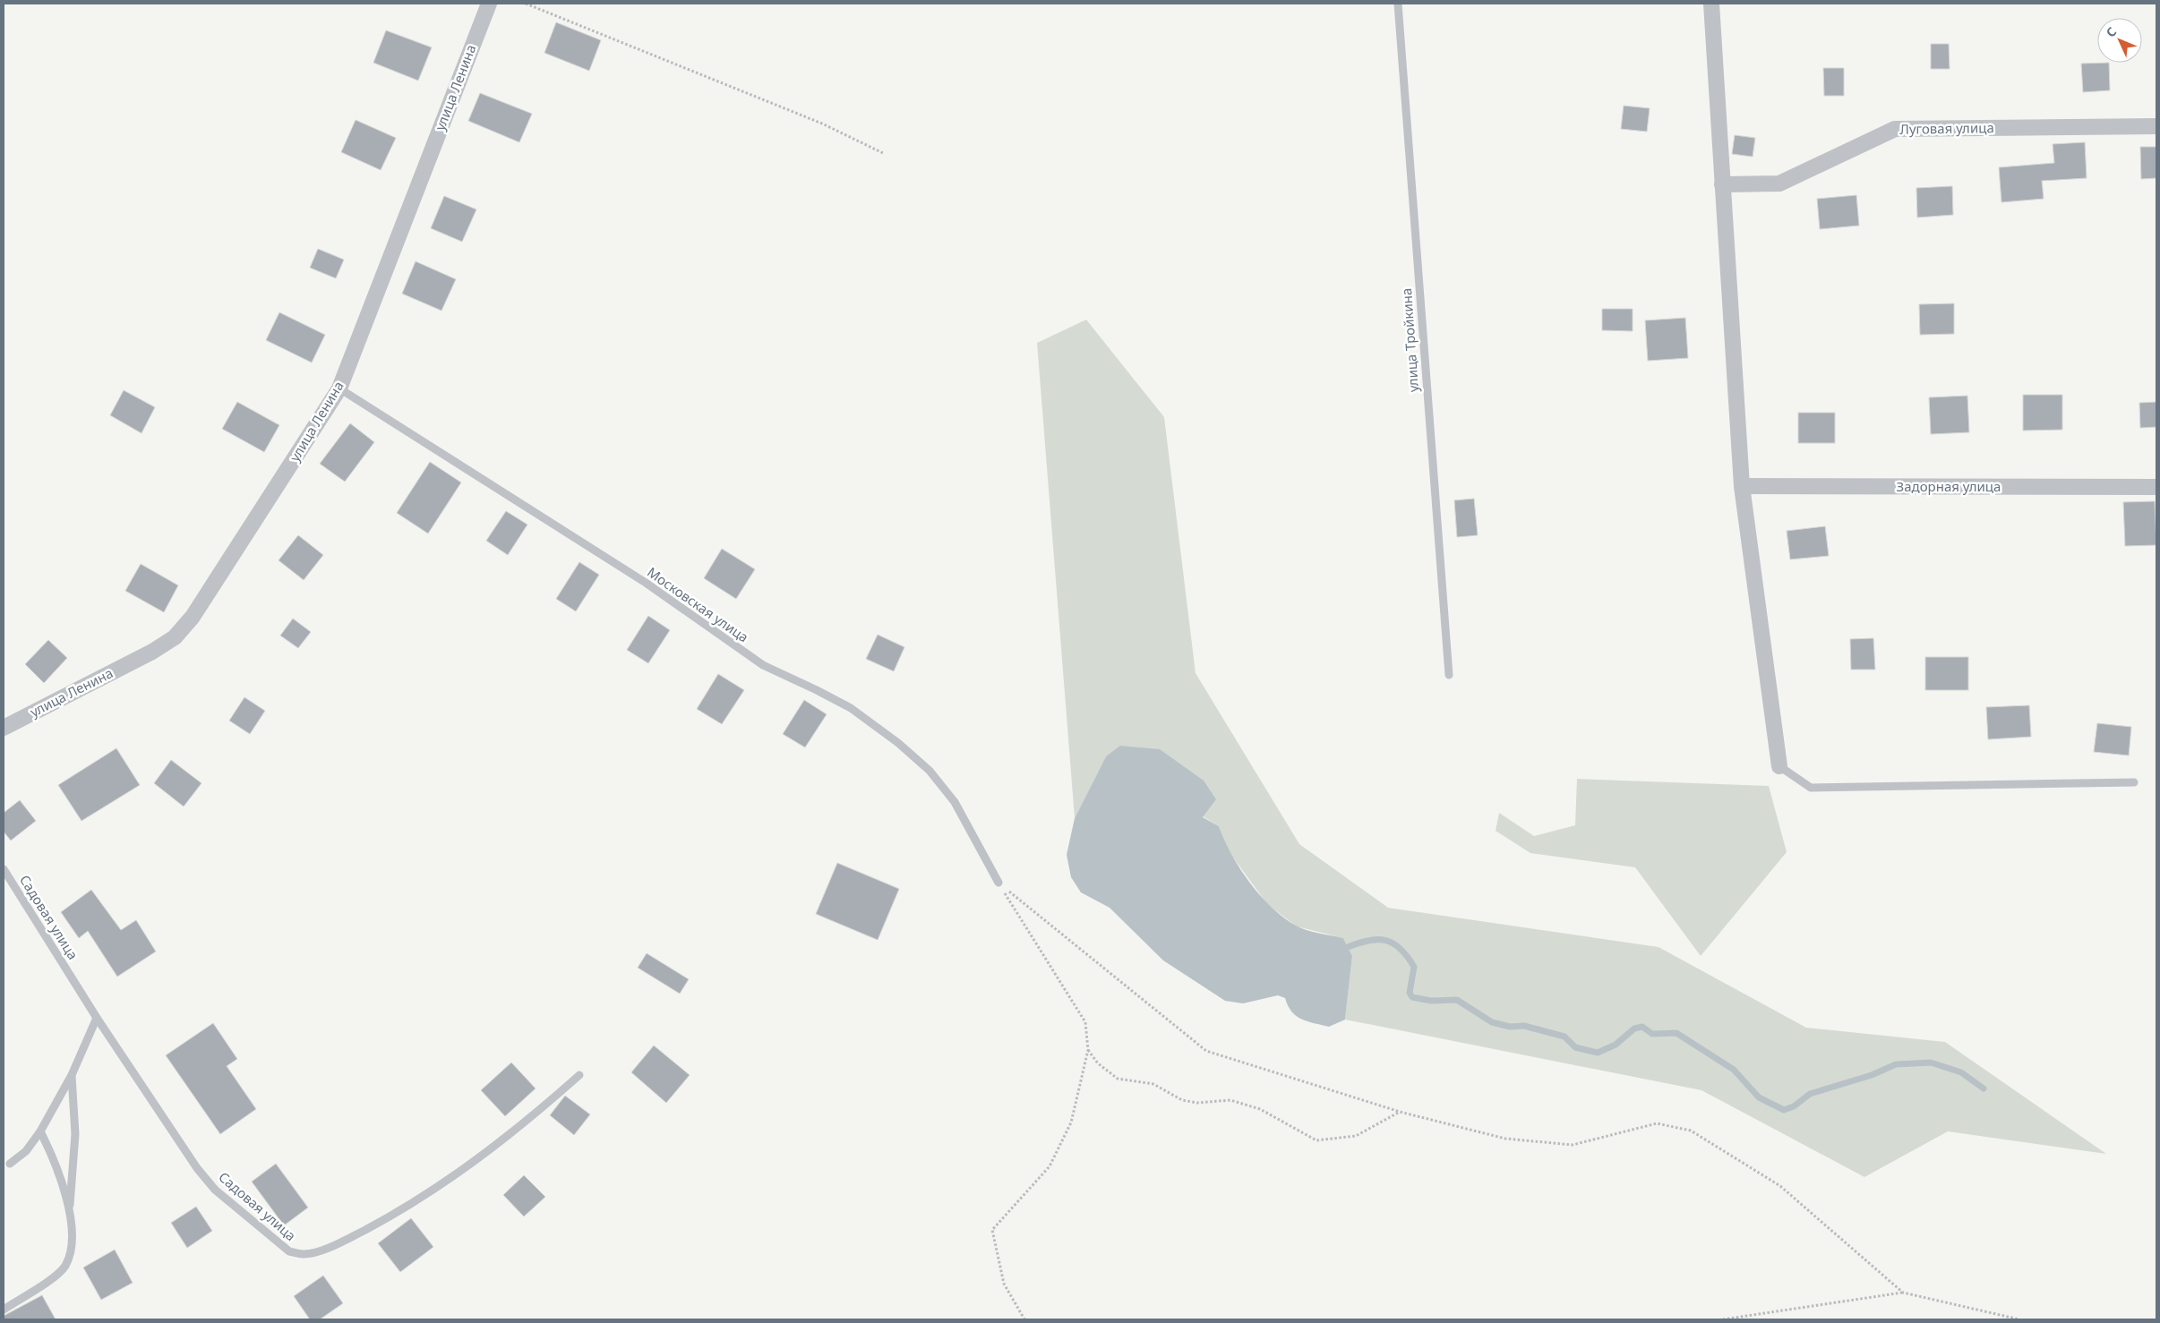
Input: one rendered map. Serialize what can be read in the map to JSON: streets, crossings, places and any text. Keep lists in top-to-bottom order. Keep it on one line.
{"streets":{"street":["улица Ленина","Луговая улица","Задорная улица"],"lane":["улица Тройкина","Московская улица","Садовая улица"]},"crossings":[["улица Ленина","Московская улица"]],"north":"top left"}
